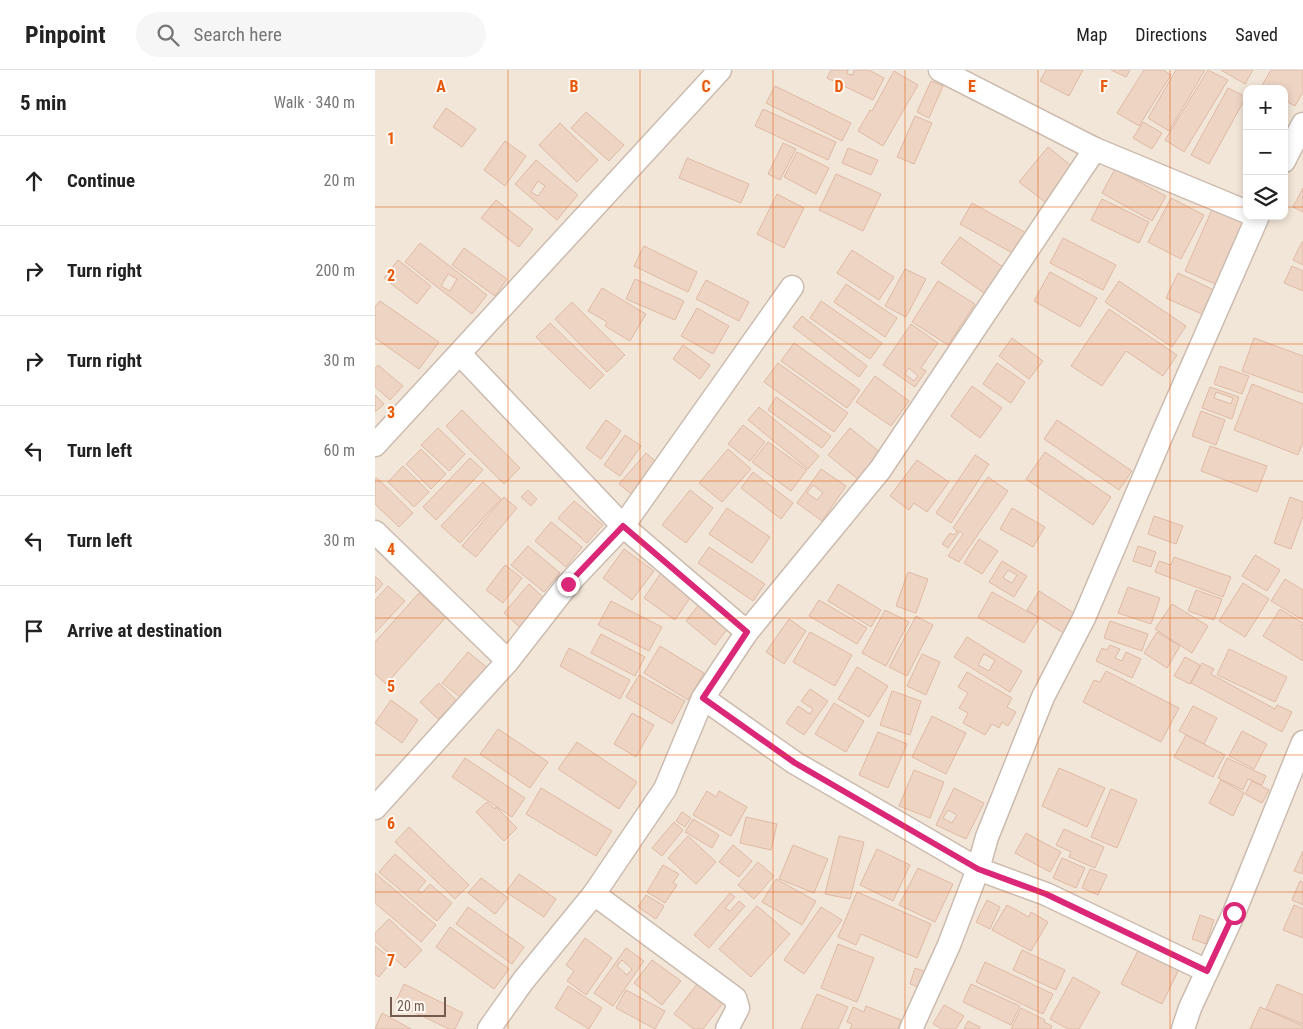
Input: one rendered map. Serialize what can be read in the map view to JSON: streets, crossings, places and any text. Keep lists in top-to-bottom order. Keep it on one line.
{"scale_bar":"20 m","page":{"header":"Pinpoint","search":"Search here","nav":["Map","Directions","Saved"],"heading":["5 min","Walk · 340 m"],"map_buttons":["+","−"],"list":[["Continue","20 m"],["Turn right","200 m"],["Turn right","30 m"],["Turn left","60 m"],["Turn left","30 m"],"Arrive at destination"],"scale":"20 m"},"grid":{"columns":["A","B","C","D","E","F"],"rows":["1","2","3","4","5","6","7"]}}
